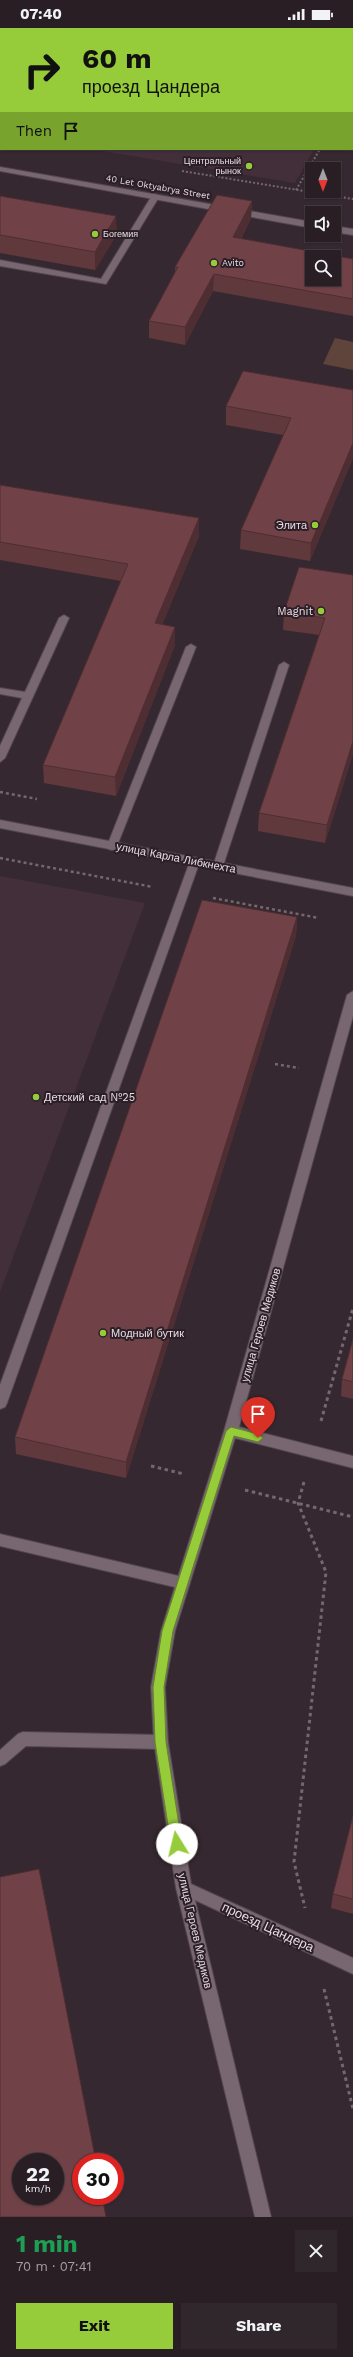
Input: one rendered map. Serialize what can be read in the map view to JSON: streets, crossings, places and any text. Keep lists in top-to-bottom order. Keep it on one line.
{"streets":{"street":["40 Let Oktyabrya Street","улица Карла Либкнехта","улица Героев Медиков","проезд Цандера"]},"crossings":[["улица Героев Медиков","проезд Цандера"]],"places":["Центральный рынок","Богемия","Avito","Элита","Magnit","Детский сад №25","Модный бутик"],"north":"bottom","page":{"status":"07:40","turn":["60 m","проезд Цандера"],"then":"Then","speed":"22 km/h","limit":"30","heading":["1 min","70 m · 07:41"],"buttons":["Exit","Share"]}}
